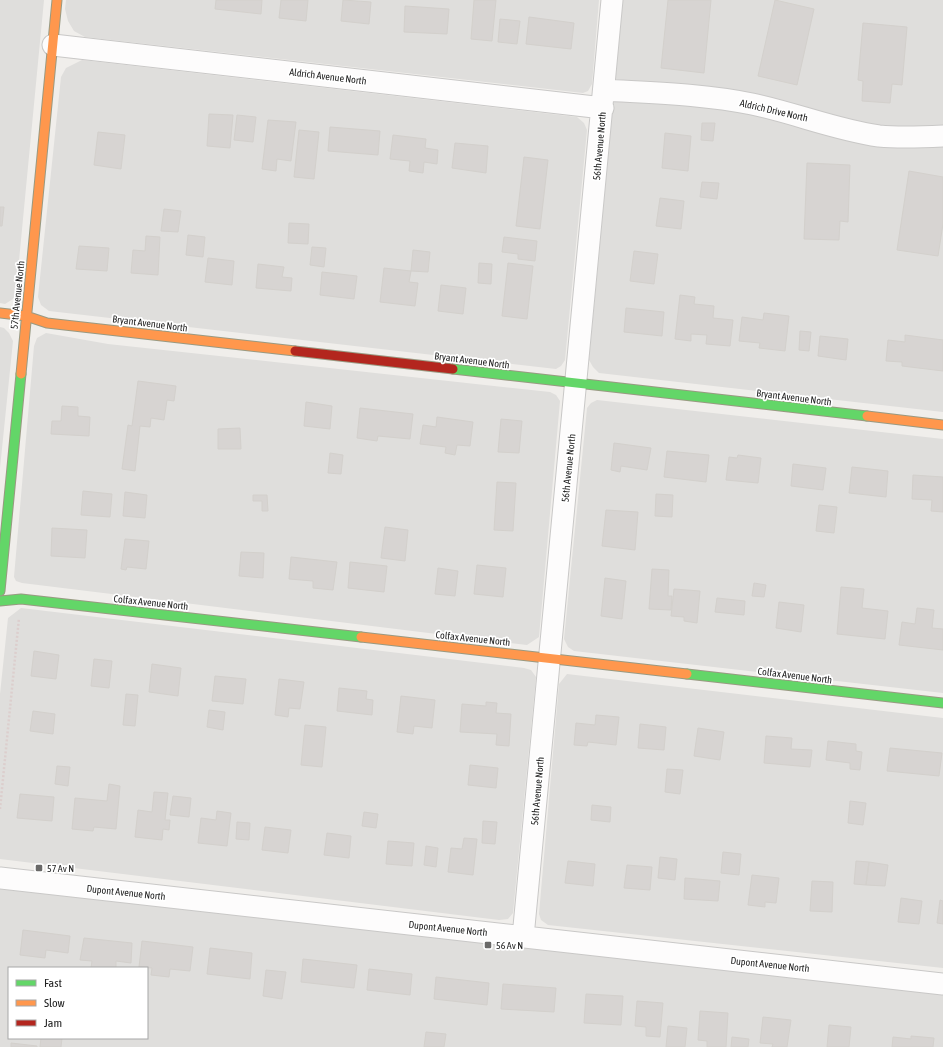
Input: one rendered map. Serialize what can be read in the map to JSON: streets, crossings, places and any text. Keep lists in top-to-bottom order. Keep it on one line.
{"streets":{"street":["Aldrich Avenue North","Aldrich Drive North","56th Avenue North","57th Avenue North","Bryant Avenue North","Colfax Avenue North","Dupont Avenue North"]},"crossings":[["Aldrich Avenue North","Aldrich Drive North"],["Aldrich Avenue North","56th Avenue North"],["Aldrich Avenue North","57th Avenue North"],["Aldrich Drive North","56th Avenue North"],["56th Avenue North","Bryant Avenue North"],["56th Avenue North","Colfax Avenue North"],["56th Avenue North","Dupont Avenue North"],["57th Avenue North","Bryant Avenue North"]],"places":{"transit":["57 Av N","56 Av N"]},"legend":["Fast","Slow","Jam"]}
